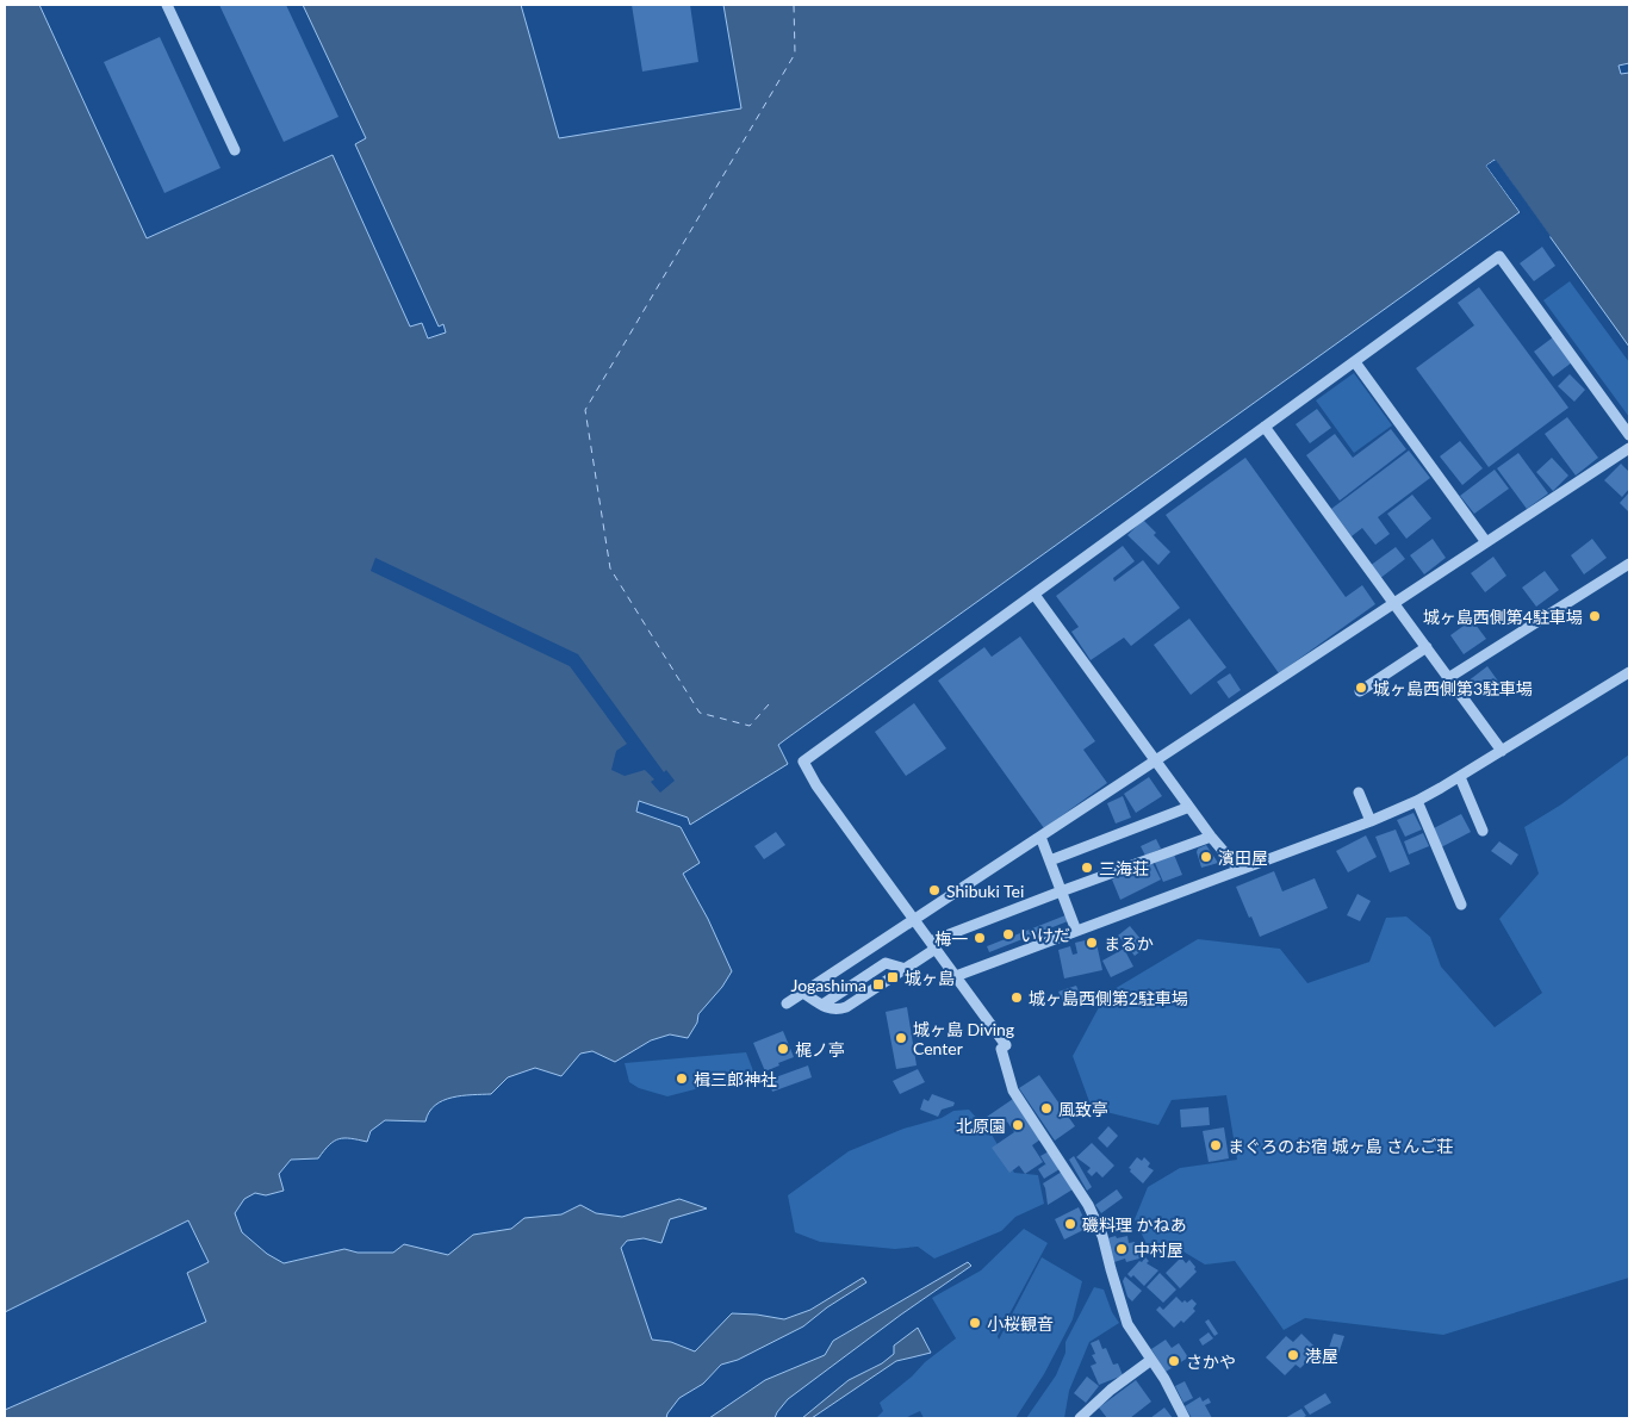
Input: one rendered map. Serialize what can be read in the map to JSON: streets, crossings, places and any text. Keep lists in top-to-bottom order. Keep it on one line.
{"places":{"other":["城ヶ島西側第4駐車場","城ヶ島西側第3駐車場","濱田屋","三海荘","Shibuki Tei","いけだ","梅一","まるか","城ヶ島西側第2駐車場","城ヶ島 Diving Center","梶ノ亭","楫三郎神社","風致亭","北原園","まぐろのお宿 城ヶ島 さんご荘","磯料理 かねあ","中村屋","小桜観音","港屋","さかや"],"transit":["城ヶ島","Jogashima"]}}
